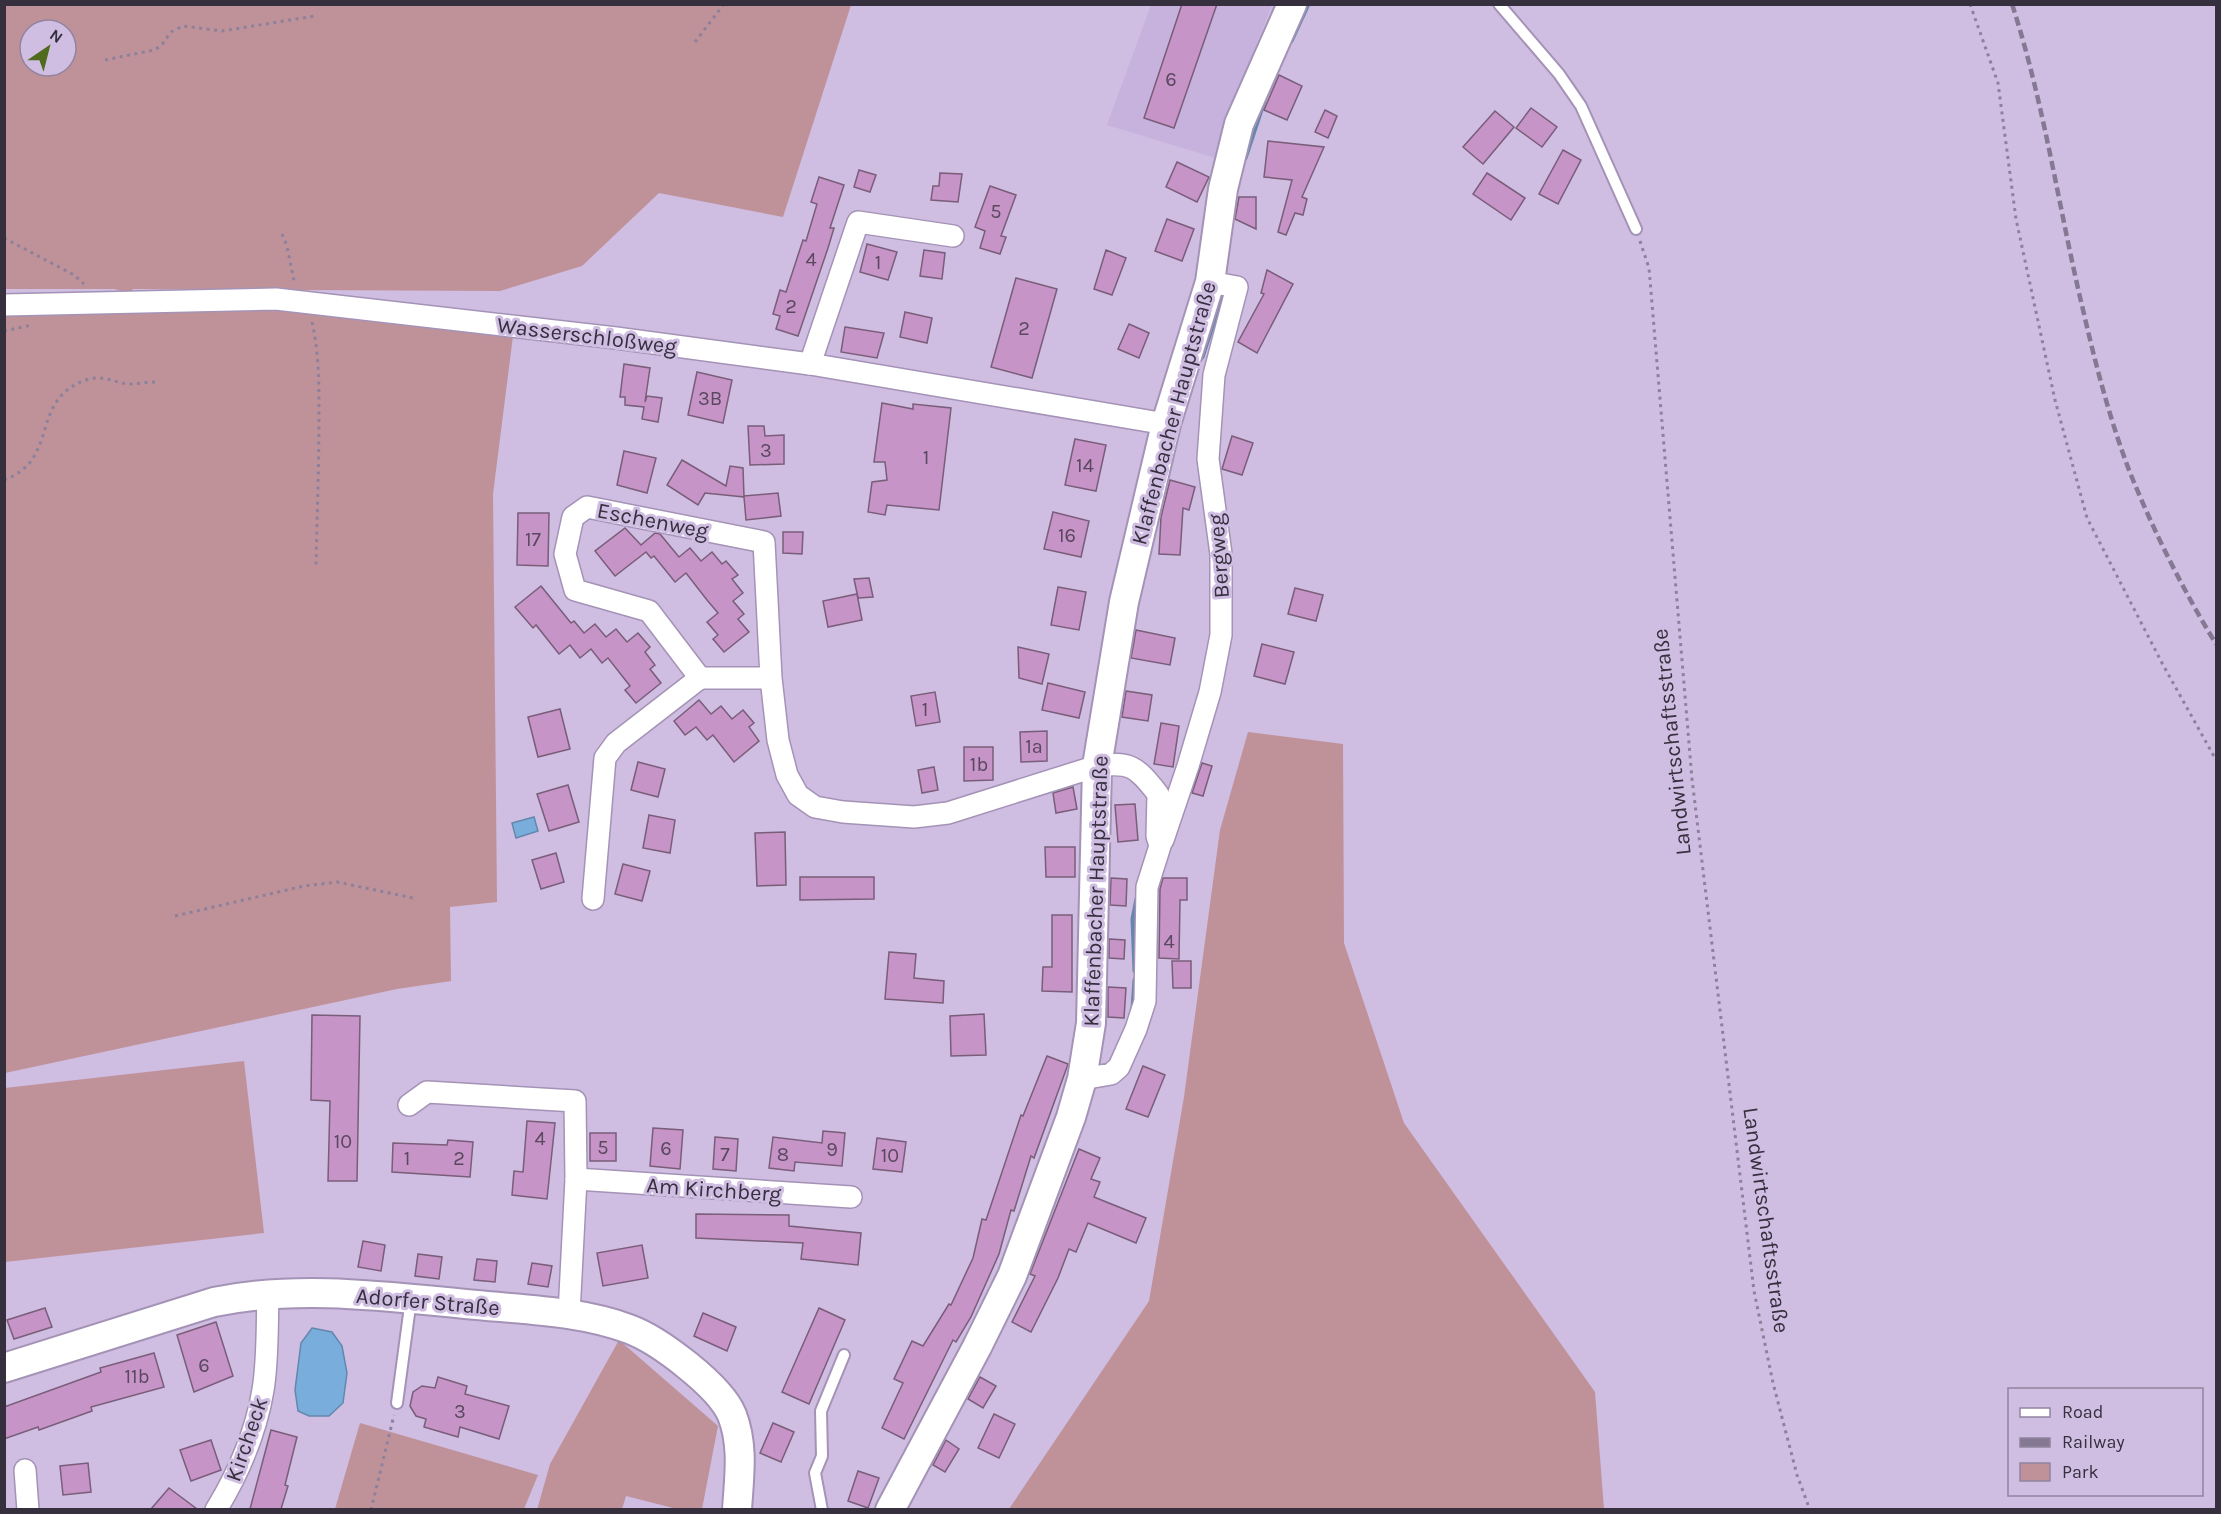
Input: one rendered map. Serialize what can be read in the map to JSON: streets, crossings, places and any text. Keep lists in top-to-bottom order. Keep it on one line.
{"streets":{"street":["Wasserschloßweg","Klaffenbacher Hauptstraße","Eschenweg","Bergweg","Am Kirchberg","Adorfer Straße","Kircheck"],"path":["Landwirtschaftsstraße"]},"crossings":[["Wasserschloßweg","Klaffenbacher Hauptstraße"],["Klaffenbacher Hauptstraße","Eschenweg"],["Klaffenbacher Hauptstraße","Bergweg"],["Eschenweg","Bergweg"],["Adorfer Straße","Kircheck"]],"house_numbers":["6","5","4","1","2","2","3B","3","1","14","16","17","1","1a","1b","4","4","10","5","6","9","7","8","10","1","2","6","11b","3"],"legend":["Road","Railway","Park"],"north":"top right"}
